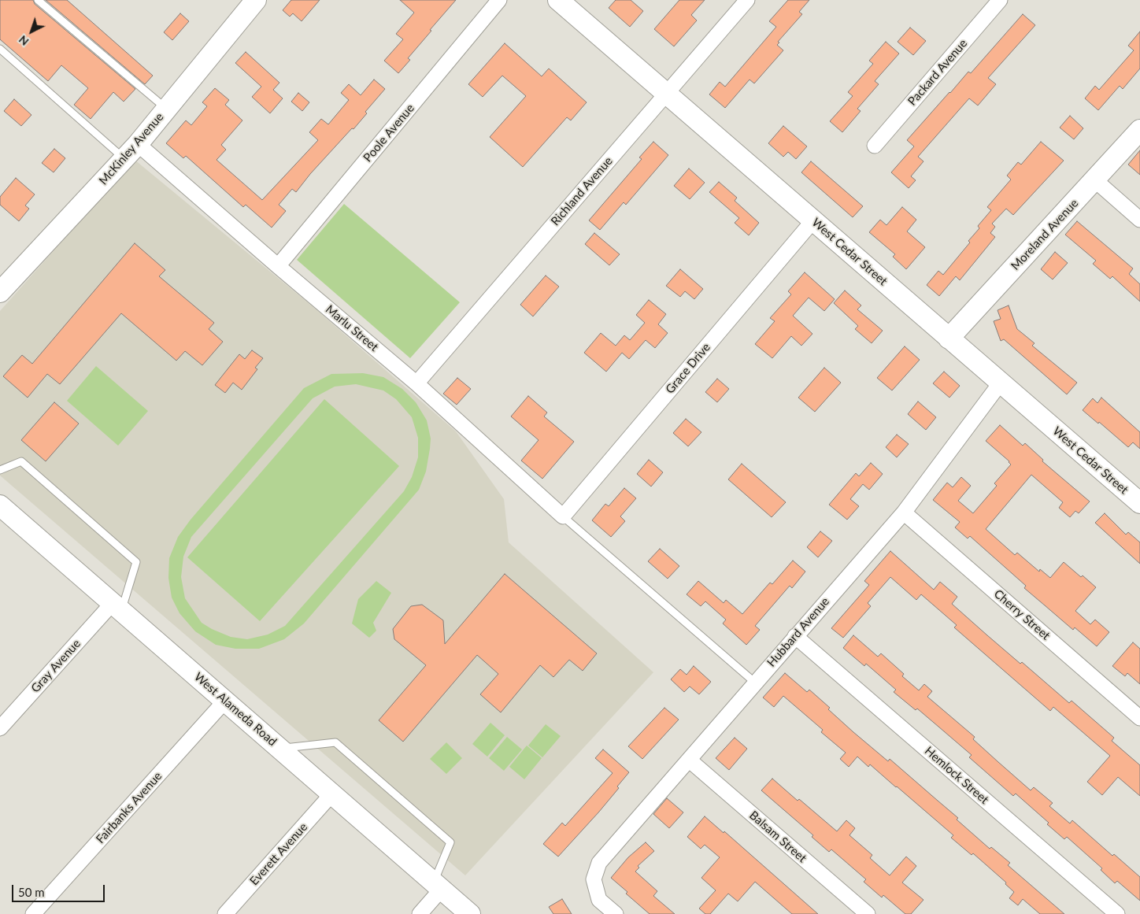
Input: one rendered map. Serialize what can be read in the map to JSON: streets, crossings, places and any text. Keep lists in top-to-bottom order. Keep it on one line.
{"streets":{"street":["Packard Avenue","Poole Avenue","McKinley Avenue","Richland Avenue","Moreland Avenue","West Cedar Street","Marlu Street","Grace Drive","Cherry Street","Hubbard Avenue","Gray Avenue","West Alameda Road","Hemlock Street","Fairbanks Avenue","Balsam Street","Everett Avenue"]},"crossings":[["Poole Avenue","Marlu Street"],["McKinley Avenue","Marlu Street"],["Richland Avenue","West Cedar Street"],["Richland Avenue","Marlu Street"],["Moreland Avenue","West Cedar Street"],["West Cedar Street","Grace Drive"],["West Cedar Street","Hubbard Avenue"],["Marlu Street","Grace Drive"],["Cherry Street","Hubbard Avenue"],["Hubbard Avenue","Hemlock Street"],["Hubbard Avenue","Balsam Street"],["Gray Avenue","West Alameda Road"],["West Alameda Road","Fairbanks Avenue"],["West Alameda Road","Everett Avenue"]],"scale_bar":"50 m","north":"bottom left"}
